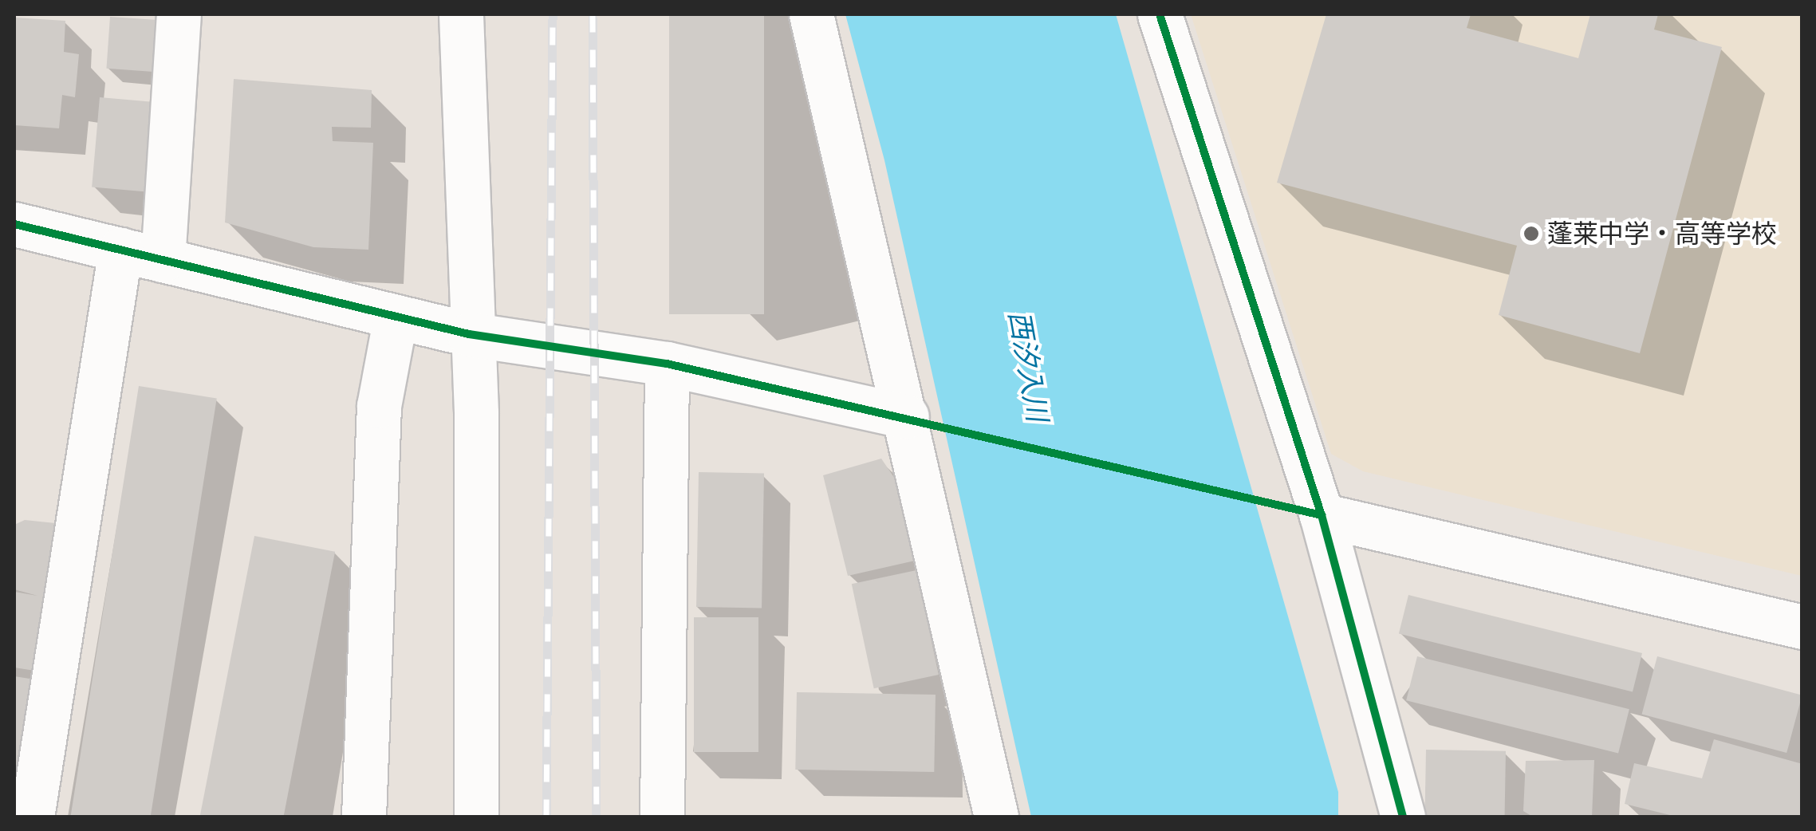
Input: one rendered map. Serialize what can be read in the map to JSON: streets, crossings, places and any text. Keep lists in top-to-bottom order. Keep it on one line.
{"water":["西汐入川"],"places":["蓬莱中学・高等学校"]}
